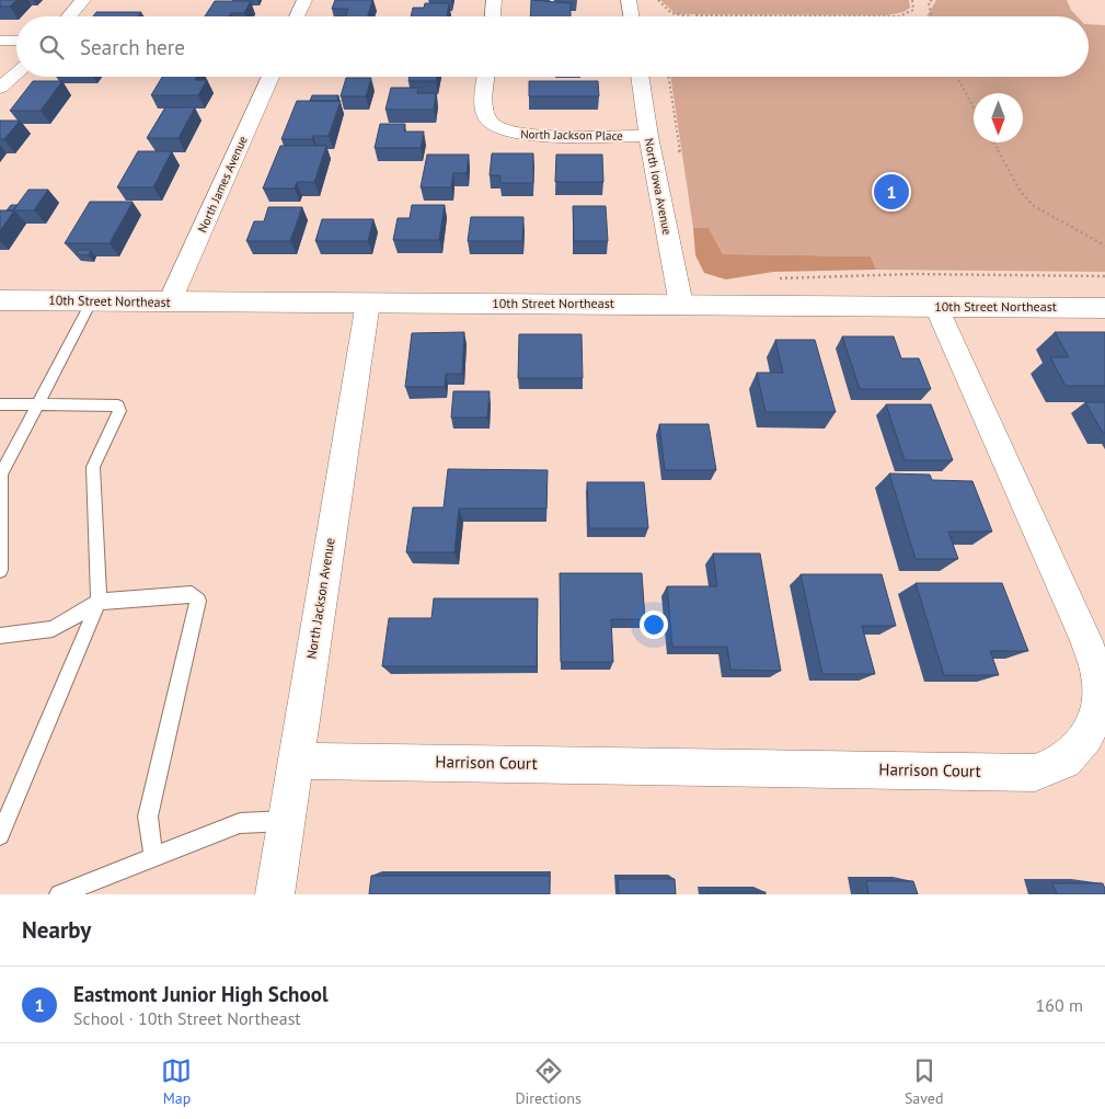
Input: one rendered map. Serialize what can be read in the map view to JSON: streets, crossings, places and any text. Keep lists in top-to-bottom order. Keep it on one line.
{"streets":{"main road":["10th Street Northeast"],"street":["North Jackson Place","North James Avenue","North Iowa Avenue","North Jackson Avenue","Harrison Court"]},"crossings":[["North Jackson Place","North Iowa Avenue"],["North James Avenue","10th Street Northeast"],["North Iowa Avenue","10th Street Northeast"],["10th Street Northeast","North Jackson Avenue"],["10th Street Northeast","Harrison Court"],["North Jackson Avenue","Harrison Court"]],"north":"bottom","page":{"search":"Search here","pins":"1","heading":"Nearby","list":[{"mark":"1","name":"Eastmont Junior High School","note":"School · 10th Street Northeast","value":"160 m"}],"nav":["Map","Directions","Saved"]}}
